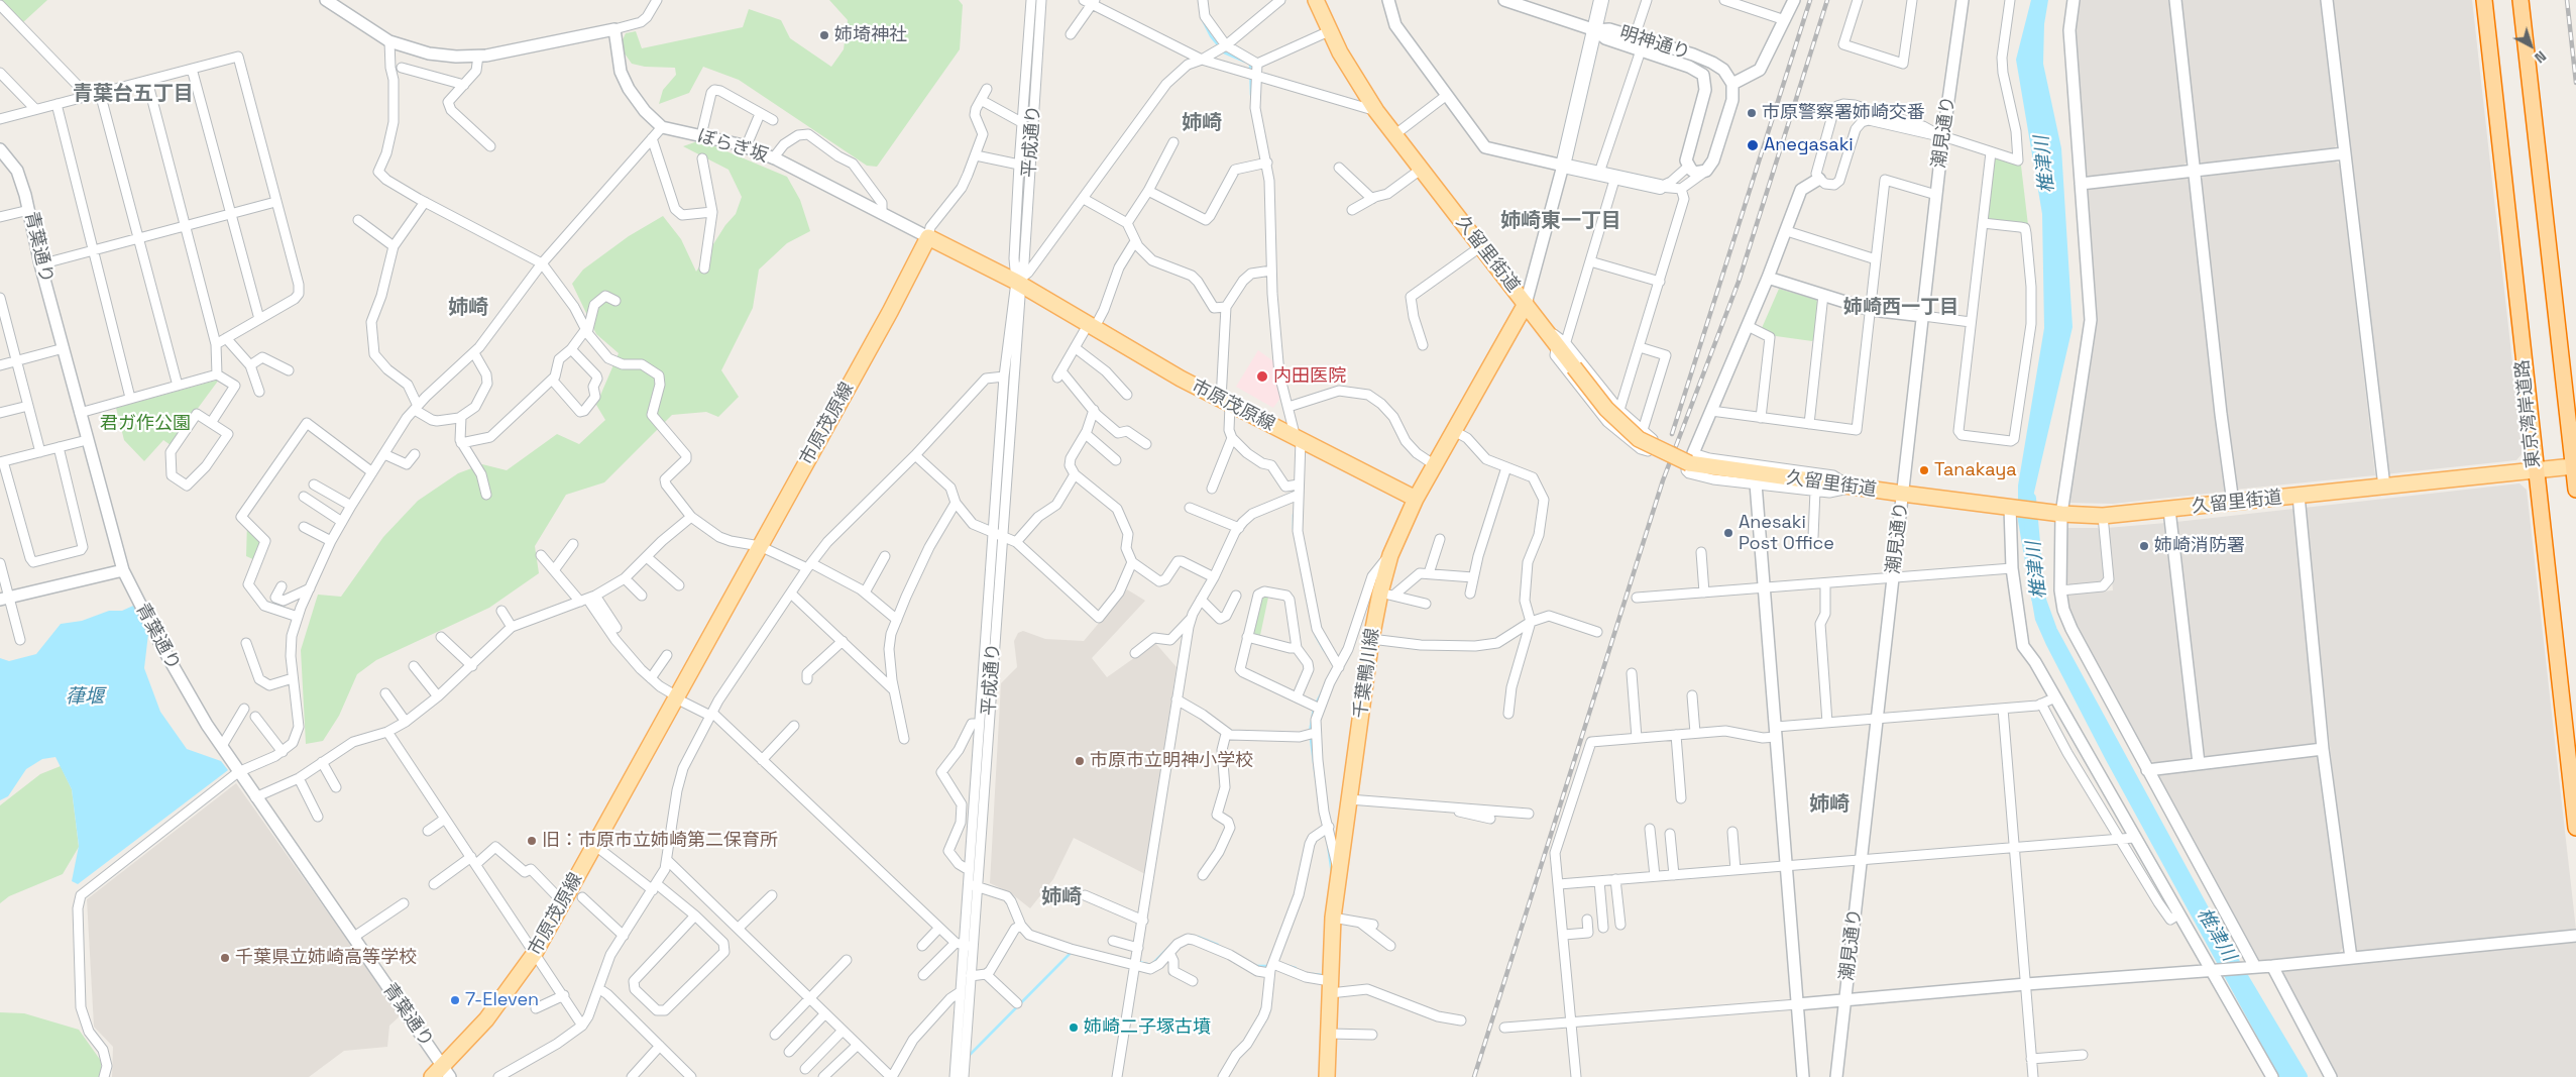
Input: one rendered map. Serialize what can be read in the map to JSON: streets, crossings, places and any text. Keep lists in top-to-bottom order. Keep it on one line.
{"streets":{"highway":["東京湾岸道路"],"main road":["久留里街道","市原茂原線","千葉鴨川線"],"street":["明神通り","潮見通り","平成通り","ぼらぎ坂","青葉通り"]},"crossings":[["潮見通り","久留里街道"],["平成通り","市原茂原線"],["ぼらぎ坂","市原茂原線"],["青葉通り","市原茂原線"],["久留里街道","東京湾岸道路"],["久留里街道","千葉鴨川線"],["市原茂原線","千葉鴨川線"]],"districts":["青葉台五丁目","姉崎","姉崎東一丁目","姉崎西一丁目","姉崎","姉崎","姉崎"],"water":["椎津川","葎堰"],"parks":["君ガ作公園"],"places":["姉埼神社","市原警察署姉崎交番","Anegasaki","内田医院","Tanakaya","Anesaki Post Office","姉崎消防署","市原市立明神小学校","旧：市原市立姉崎第二保育所","千葉県立姉崎高等学校","7-Eleven","姉崎二子塚古墳"],"north":"bottom right"}
